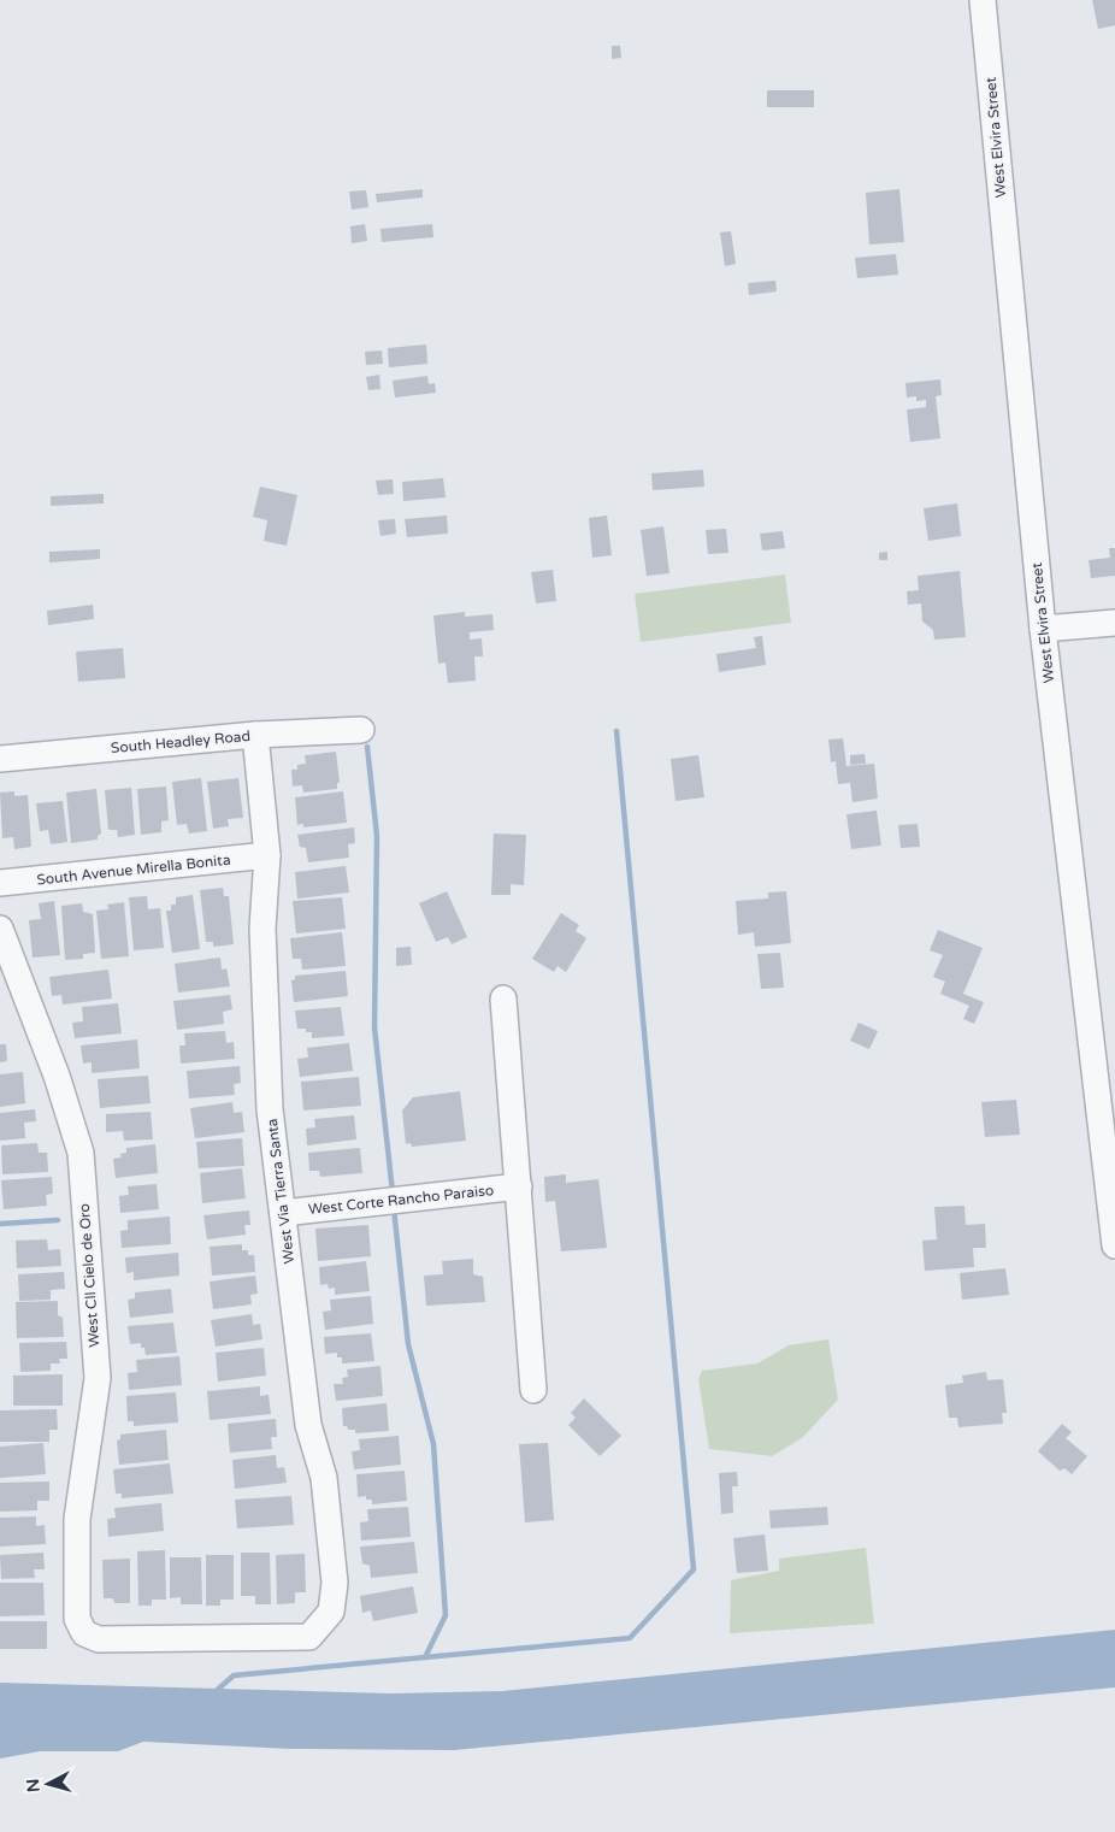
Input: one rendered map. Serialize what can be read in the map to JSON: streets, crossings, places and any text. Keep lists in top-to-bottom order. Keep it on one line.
{"streets":{"street":["West Elvira Street","South Headley Road","South Avenue Mirella Bonita","West Via Tierra Santa","West Corte Rancho Paraiso","West Cll Cielo de Oro"]},"crossings":[["South Headley Road","West Via Tierra Santa"],["South Avenue Mirella Bonita","West Via Tierra Santa"],["West Via Tierra Santa","West Corte Rancho Paraiso"],["West Via Tierra Santa","West Cll Cielo de Oro"]],"north":"left"}
